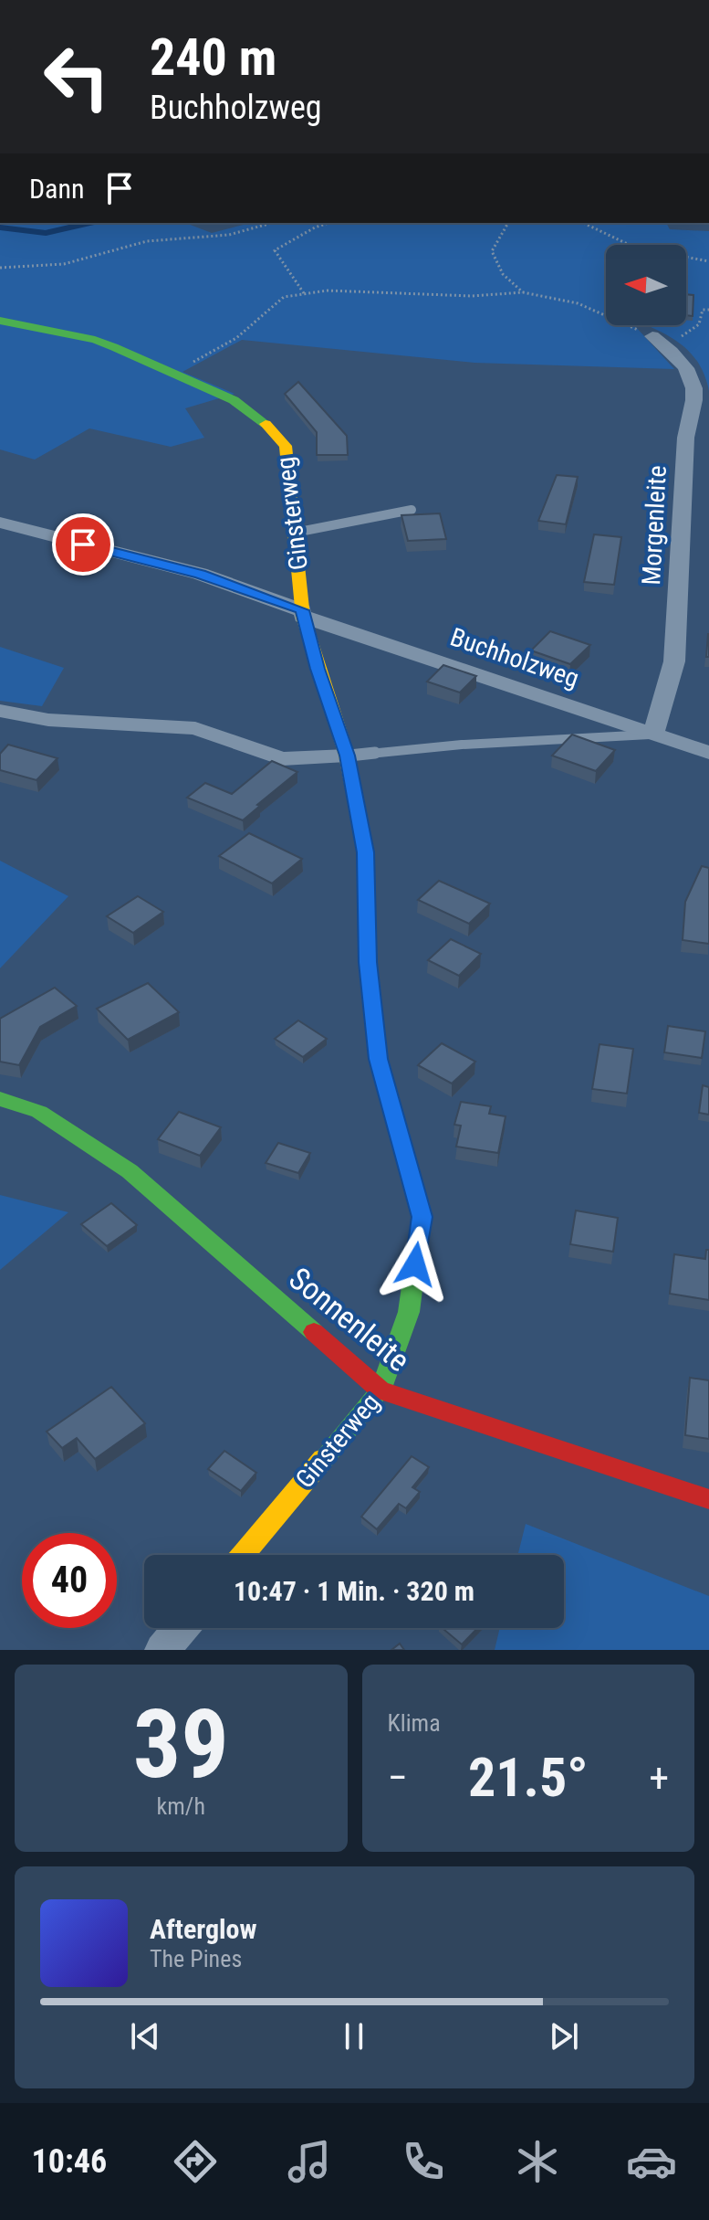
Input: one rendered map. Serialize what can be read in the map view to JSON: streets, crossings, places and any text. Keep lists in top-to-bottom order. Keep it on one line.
{"streets":{"street":["Ginsterweg","Morgenleite","Buchholzweg","Sonnenleite"]},"crossings":[["Ginsterweg","Buchholzweg"],["Ginsterweg","Sonnenleite"],["Morgenleite","Buchholzweg"]],"north":"left","page":{"turn":["240 m","Buchholzweg"],"then":"Dann","limit":"40","trip":"10:47 · 1 Min. · 320 m","tile":[["39","km/h"],"Klima"],"heat":["−","21.5°","+"],"song":["Afterglow","The Pines"],"tabs":"10:46"}}
